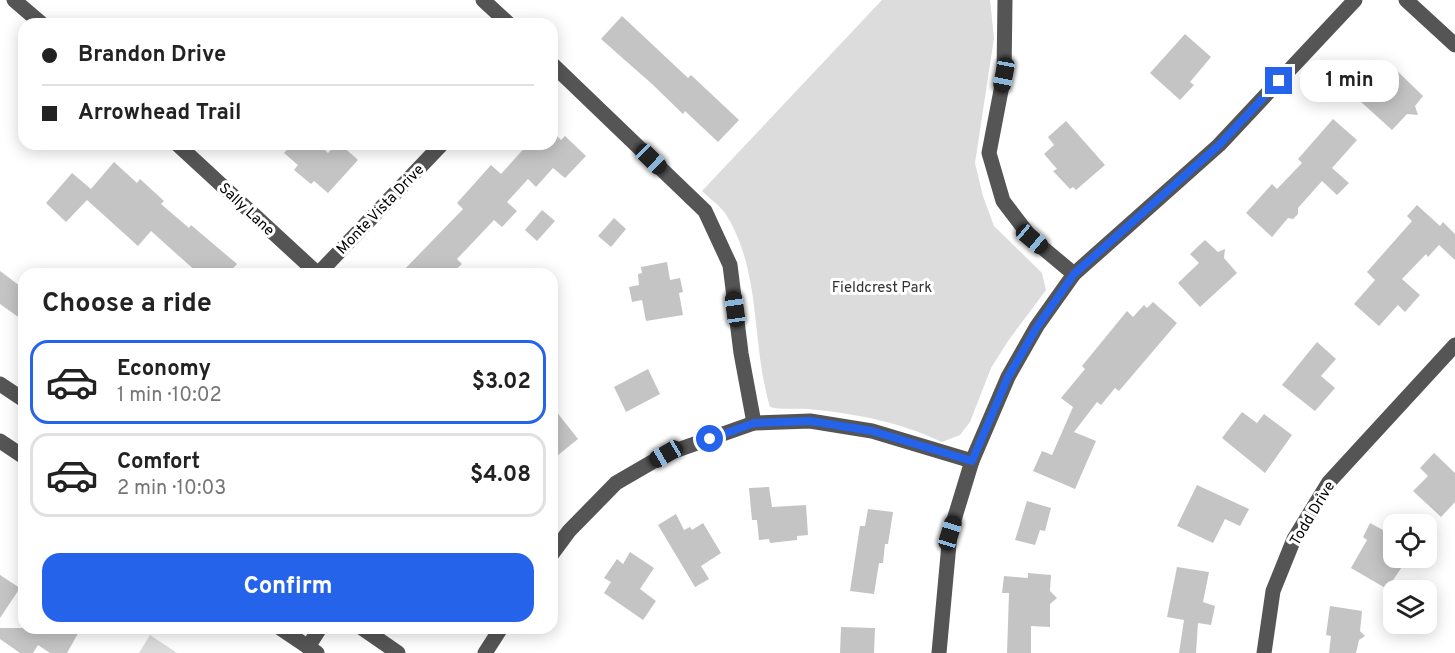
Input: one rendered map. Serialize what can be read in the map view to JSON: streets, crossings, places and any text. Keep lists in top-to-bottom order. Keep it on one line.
{"streets":{"street":["Sally Lane","Monte Vista Drive","Todd Drive"]},"parks":["Fieldcrest Park"],"page":{"banner":["Brandon Drive","Arrowhead Trail"],"bubble":"1 min","heading":"Choose a ride","list":[{"name":"Economy","note":"1 min · 10:02","value":"$3.02"},{"name":"Comfort","note":"2 min · 10:03","value":"$4.08"}],"buttons":"Confirm"}}
